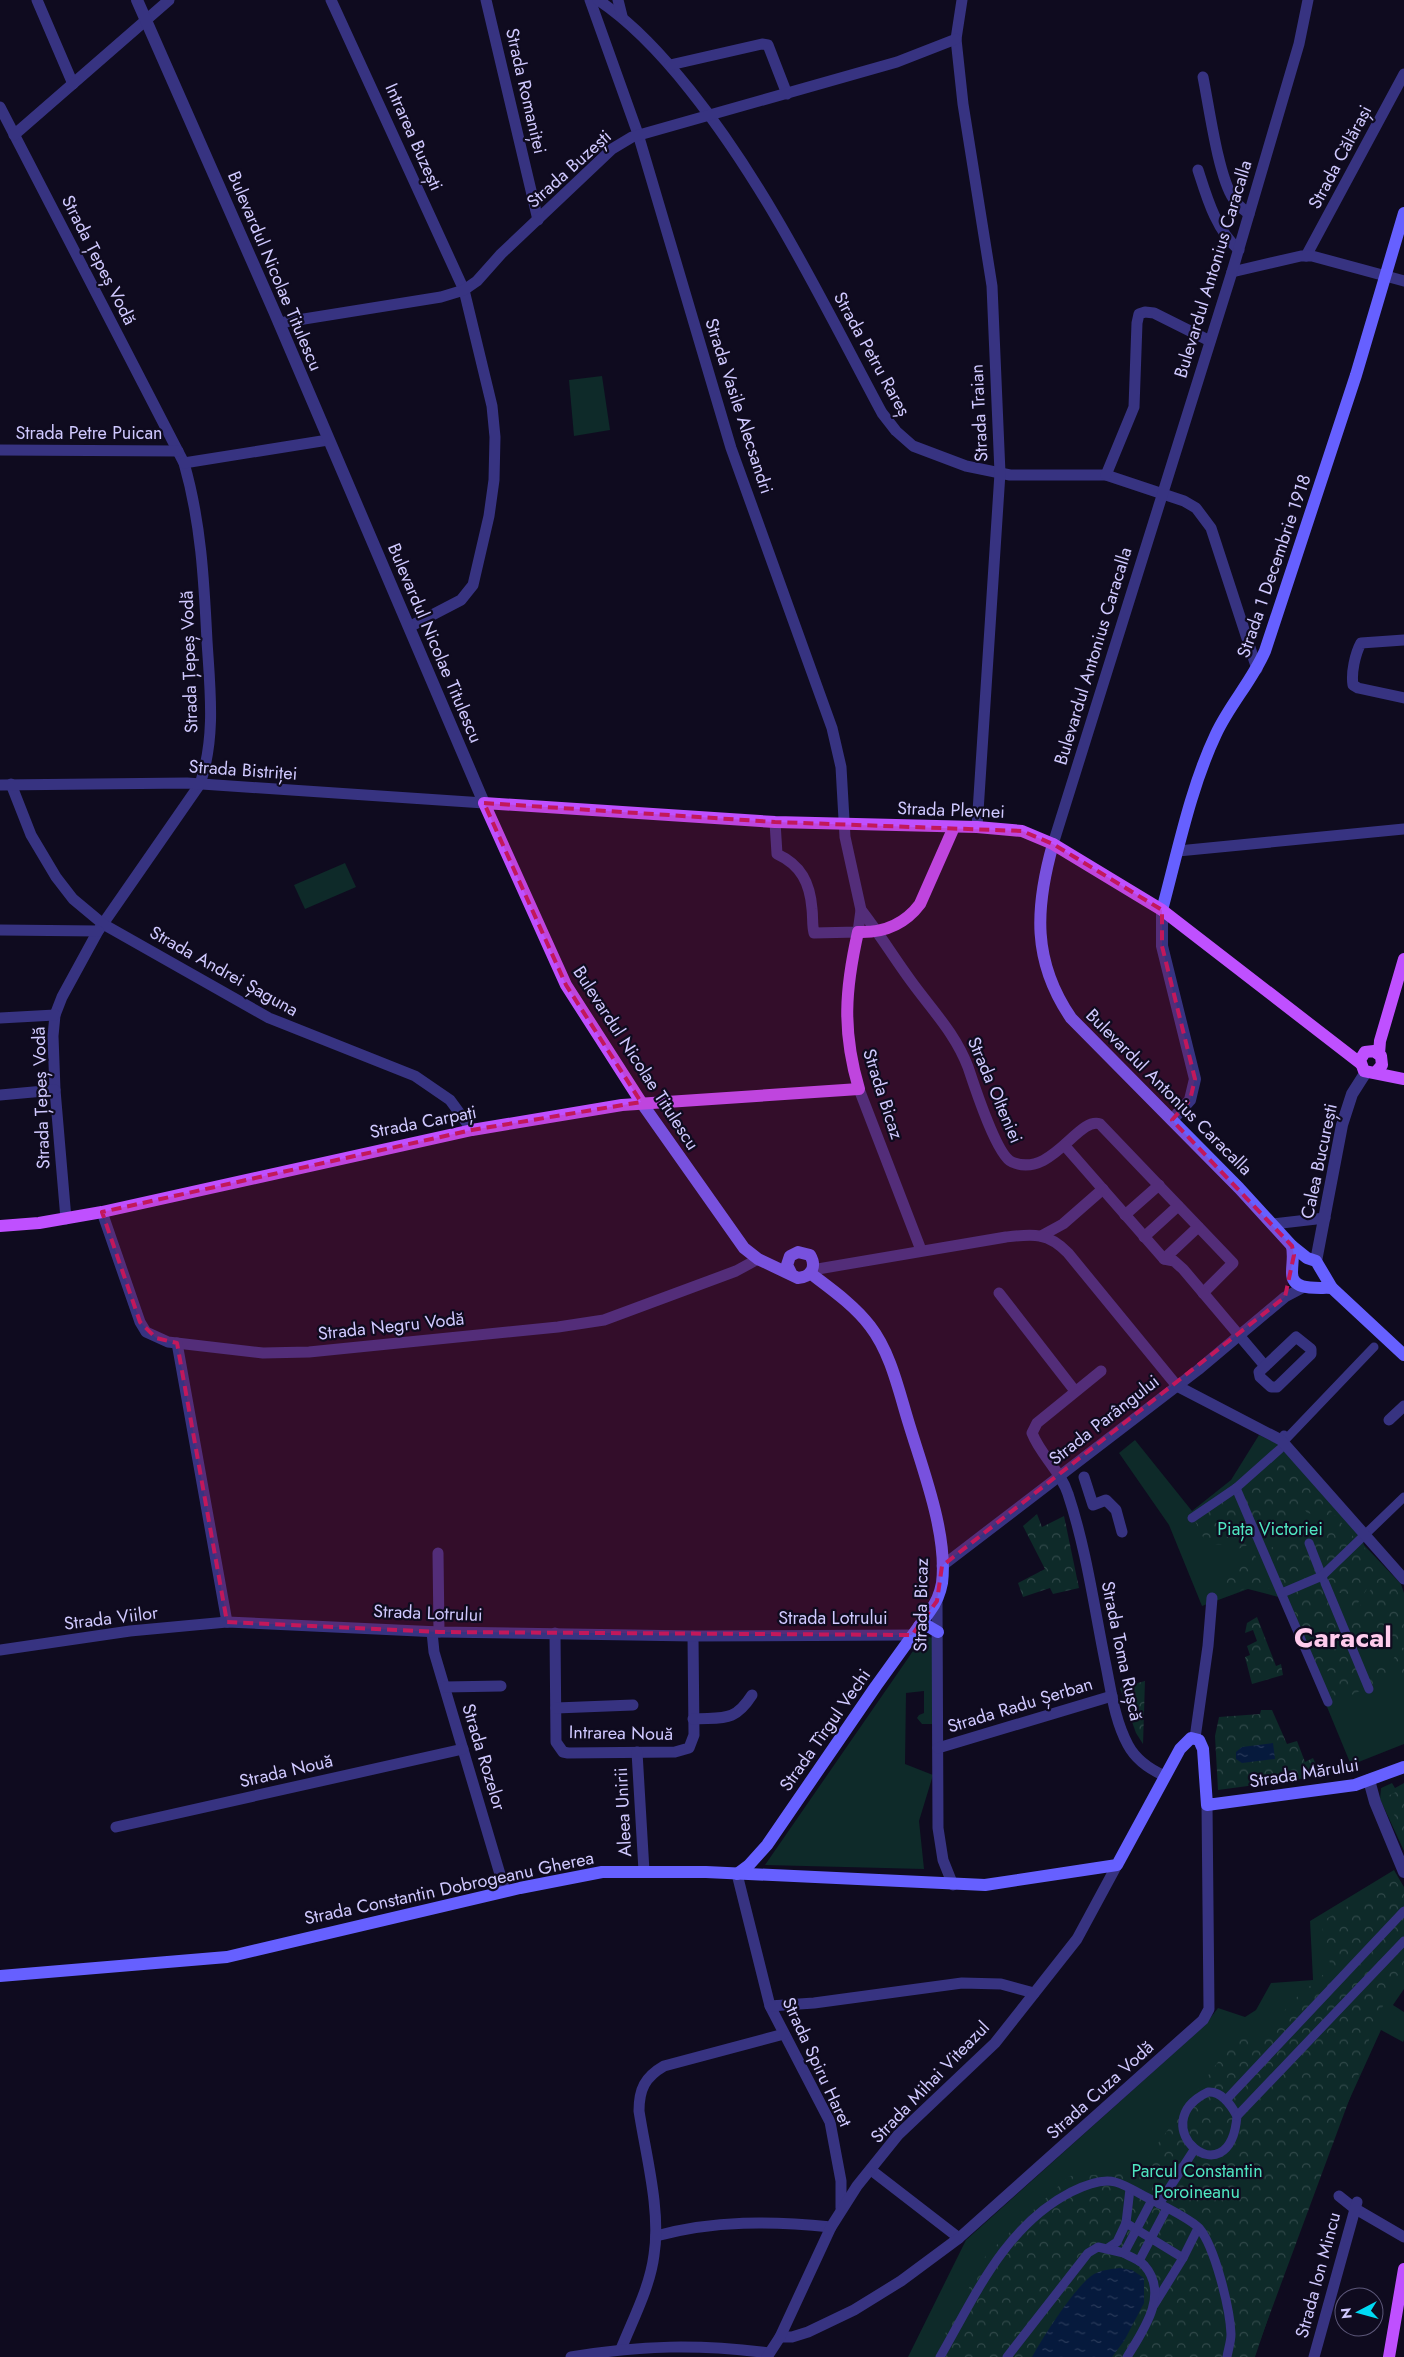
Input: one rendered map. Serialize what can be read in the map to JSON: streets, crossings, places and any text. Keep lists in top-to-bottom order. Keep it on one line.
{"streets":{"main road":["Bulevardul Antonius Caracalla","Bulevardul Nicolae Titulescu","Strada 1 Decembrie 1918","Strada Plevnei","Strada Bicaz","Strada Carpați","Calea București","Strada Tîrgul Vechi","Strada Mărului","Strada Constantin Dobrogeanu Gherea","Strada Cuza Vodă"],"street":["Strada Romaniței","Intrarea Buzești","Strada Călărași","Strada Buzești","Strada Țepeș Vodă","Strada Petru Rareș","Strada Vasile Alecsandri","Strada Traian","Strada Petre Puican","Strada Bistriței","Strada Andrei Șaguna","Strada Olteniei","Strada Negru Vodă","Strada Parângului","Strada Lotrului","Strada Viilor","Strada Toma Rușcă","Strada Radu Șerban","Intrarea Nouă","Strada Rozelor","Strada Nouă","Aleea Unirii","Strada Spiru Haret","Strada Mihai Viteazul","Strada Ion Mincu"]},"crossings":[["Strada Romaniței","Strada Buzești"],["Intrarea Buzești","Strada Buzești"],["Intrarea Buzești","Bulevardul Nicolae Titulescu"],["Strada Buzești","Bulevardul Nicolae Titulescu"],["Strada Buzești","Strada Petru Rareș"],["Strada Buzești","Strada Vasile Alecsandri"],["Strada Buzești","Strada Traian"],["Strada Țepeș Vodă","Strada Petre Puican"],["Strada Țepeș Vodă","Strada Bistriței"],["Strada Țepeș Vodă","Strada Andrei Șaguna"],["Strada Țepeș Vodă","Strada Carpați"],["Bulevardul Antonius Caracalla","Strada Petru Rareș"],["Bulevardul Antonius Caracalla","Strada 1 Decembrie 1918"],["Bulevardul Antonius Caracalla","Strada Plevnei"],["Bulevardul Antonius Caracalla","Calea București"],["Bulevardul Antonius Caracalla","Strada Parângului"],["Bulevardul Nicolae Titulescu","Strada Bistriței"],["Bulevardul Nicolae Titulescu","Strada Plevnei"],["Bulevardul Nicolae Titulescu","Strada Bicaz"],["Bulevardul Nicolae Titulescu","Strada Carpați"],["Bulevardul Nicolae Titulescu","Strada Negru Vodă"],["Strada Petru Rareș","Strada Traian"],["Strada Petru Rareș","Strada 1 Decembrie 1918"],["Strada Vasile Alecsandri","Strada Plevnei"],["Strada Vasile Alecsandri","Strada Bicaz"],["Strada Traian","Strada Plevnei"],["Strada 1 Decembrie 1918","Strada Plevnei"],["Strada Bistriței","Strada Plevnei"],["Strada Bistriței","Strada Andrei Șaguna"],["Strada Plevnei","Strada Bicaz"],["Strada Plevnei","Calea București"],["Strada Andrei Șaguna","Strada Carpați"],["Strada Olteniei","Strada Bicaz"],["Strada Bicaz","Strada Carpați"],["Strada Bicaz","Strada Parângului"],["Strada Bicaz","Strada Radu Șerban"],["Strada Bicaz","Strada Tîrgul Vechi"],["Strada Bicaz","Strada Constantin Dobrogeanu Gherea"],["Strada Carpați","Strada Negru Vodă"],["Calea București","Strada Parângului"],["Strada Parângului","Strada Toma Rușcă"],["Strada Lotrului","Strada Viilor"],["Strada Lotrului","Strada Tîrgul Vechi"],["Strada Lotrului","Intrarea Nouă"],["Strada Lotrului","Strada Rozelor"],["Strada Toma Rușcă","Strada Radu Șerban"],["Strada Tîrgul Vechi","Strada Constantin Dobrogeanu Gherea"],["Strada Tîrgul Vechi","Strada Spiru Haret"],["Intrarea Nouă","Aleea Unirii"],["Strada Rozelor","Strada Nouă"],["Strada Rozelor","Strada Constantin Dobrogeanu Gherea"],["Strada Mărului","Strada Cuza Vodă"],["Aleea Unirii","Strada Constantin Dobrogeanu Gherea"],["Strada Constantin Dobrogeanu Gherea","Strada Spiru Haret"],["Strada Constantin Dobrogeanu Gherea","Strada Mihai Viteazul"],["Strada Spiru Haret","Strada Mihai Viteazul"],["Strada Mihai Viteazul","Strada Cuza Vodă"]],"districts":["Caracal"],"parks":["Piața Victoriei","Parcul Constantin Poroineanu"],"north":"left"}
